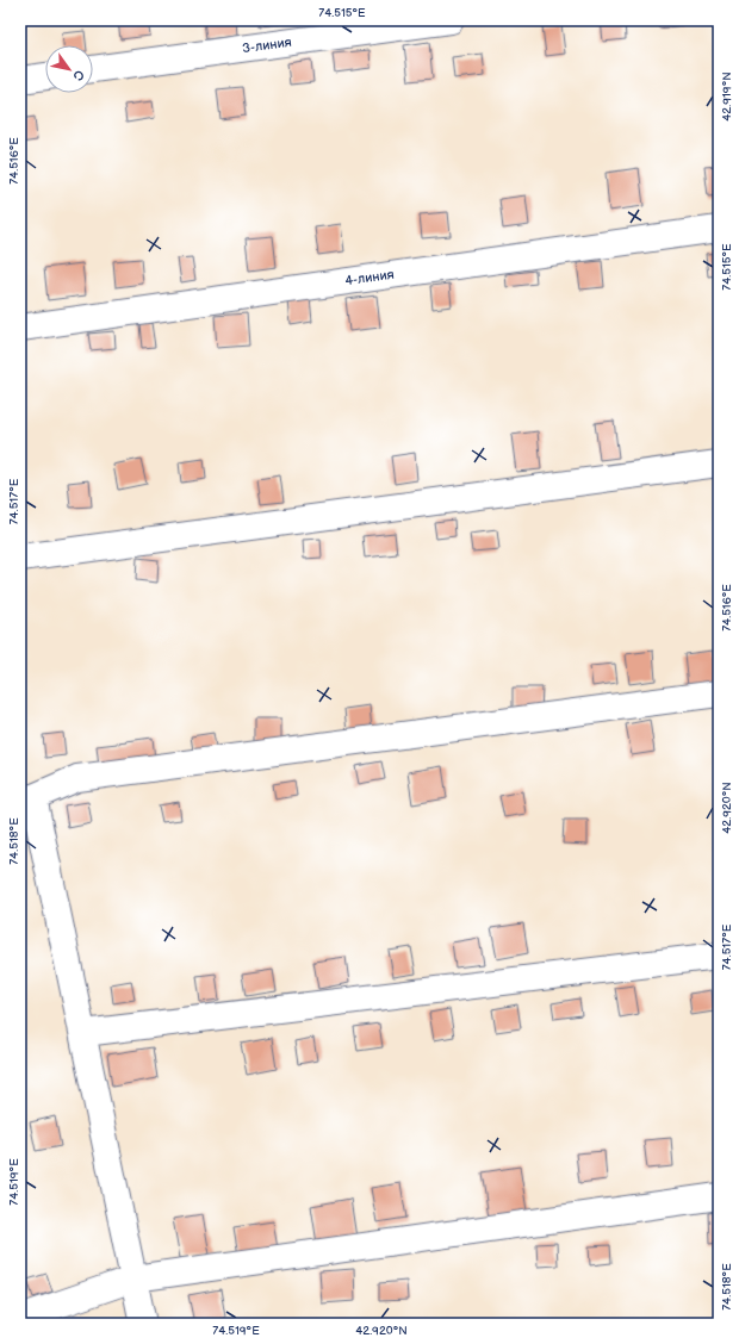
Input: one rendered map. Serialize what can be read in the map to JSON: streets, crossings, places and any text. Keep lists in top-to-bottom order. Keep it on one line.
{"streets":{"street":["3-линия","4-линия"]},"north":"bottom right","coordinates":["74.515°E","42.919°N","74.516°E","74.517°E","42.920°N","74.518°E","74.519°E"]}
